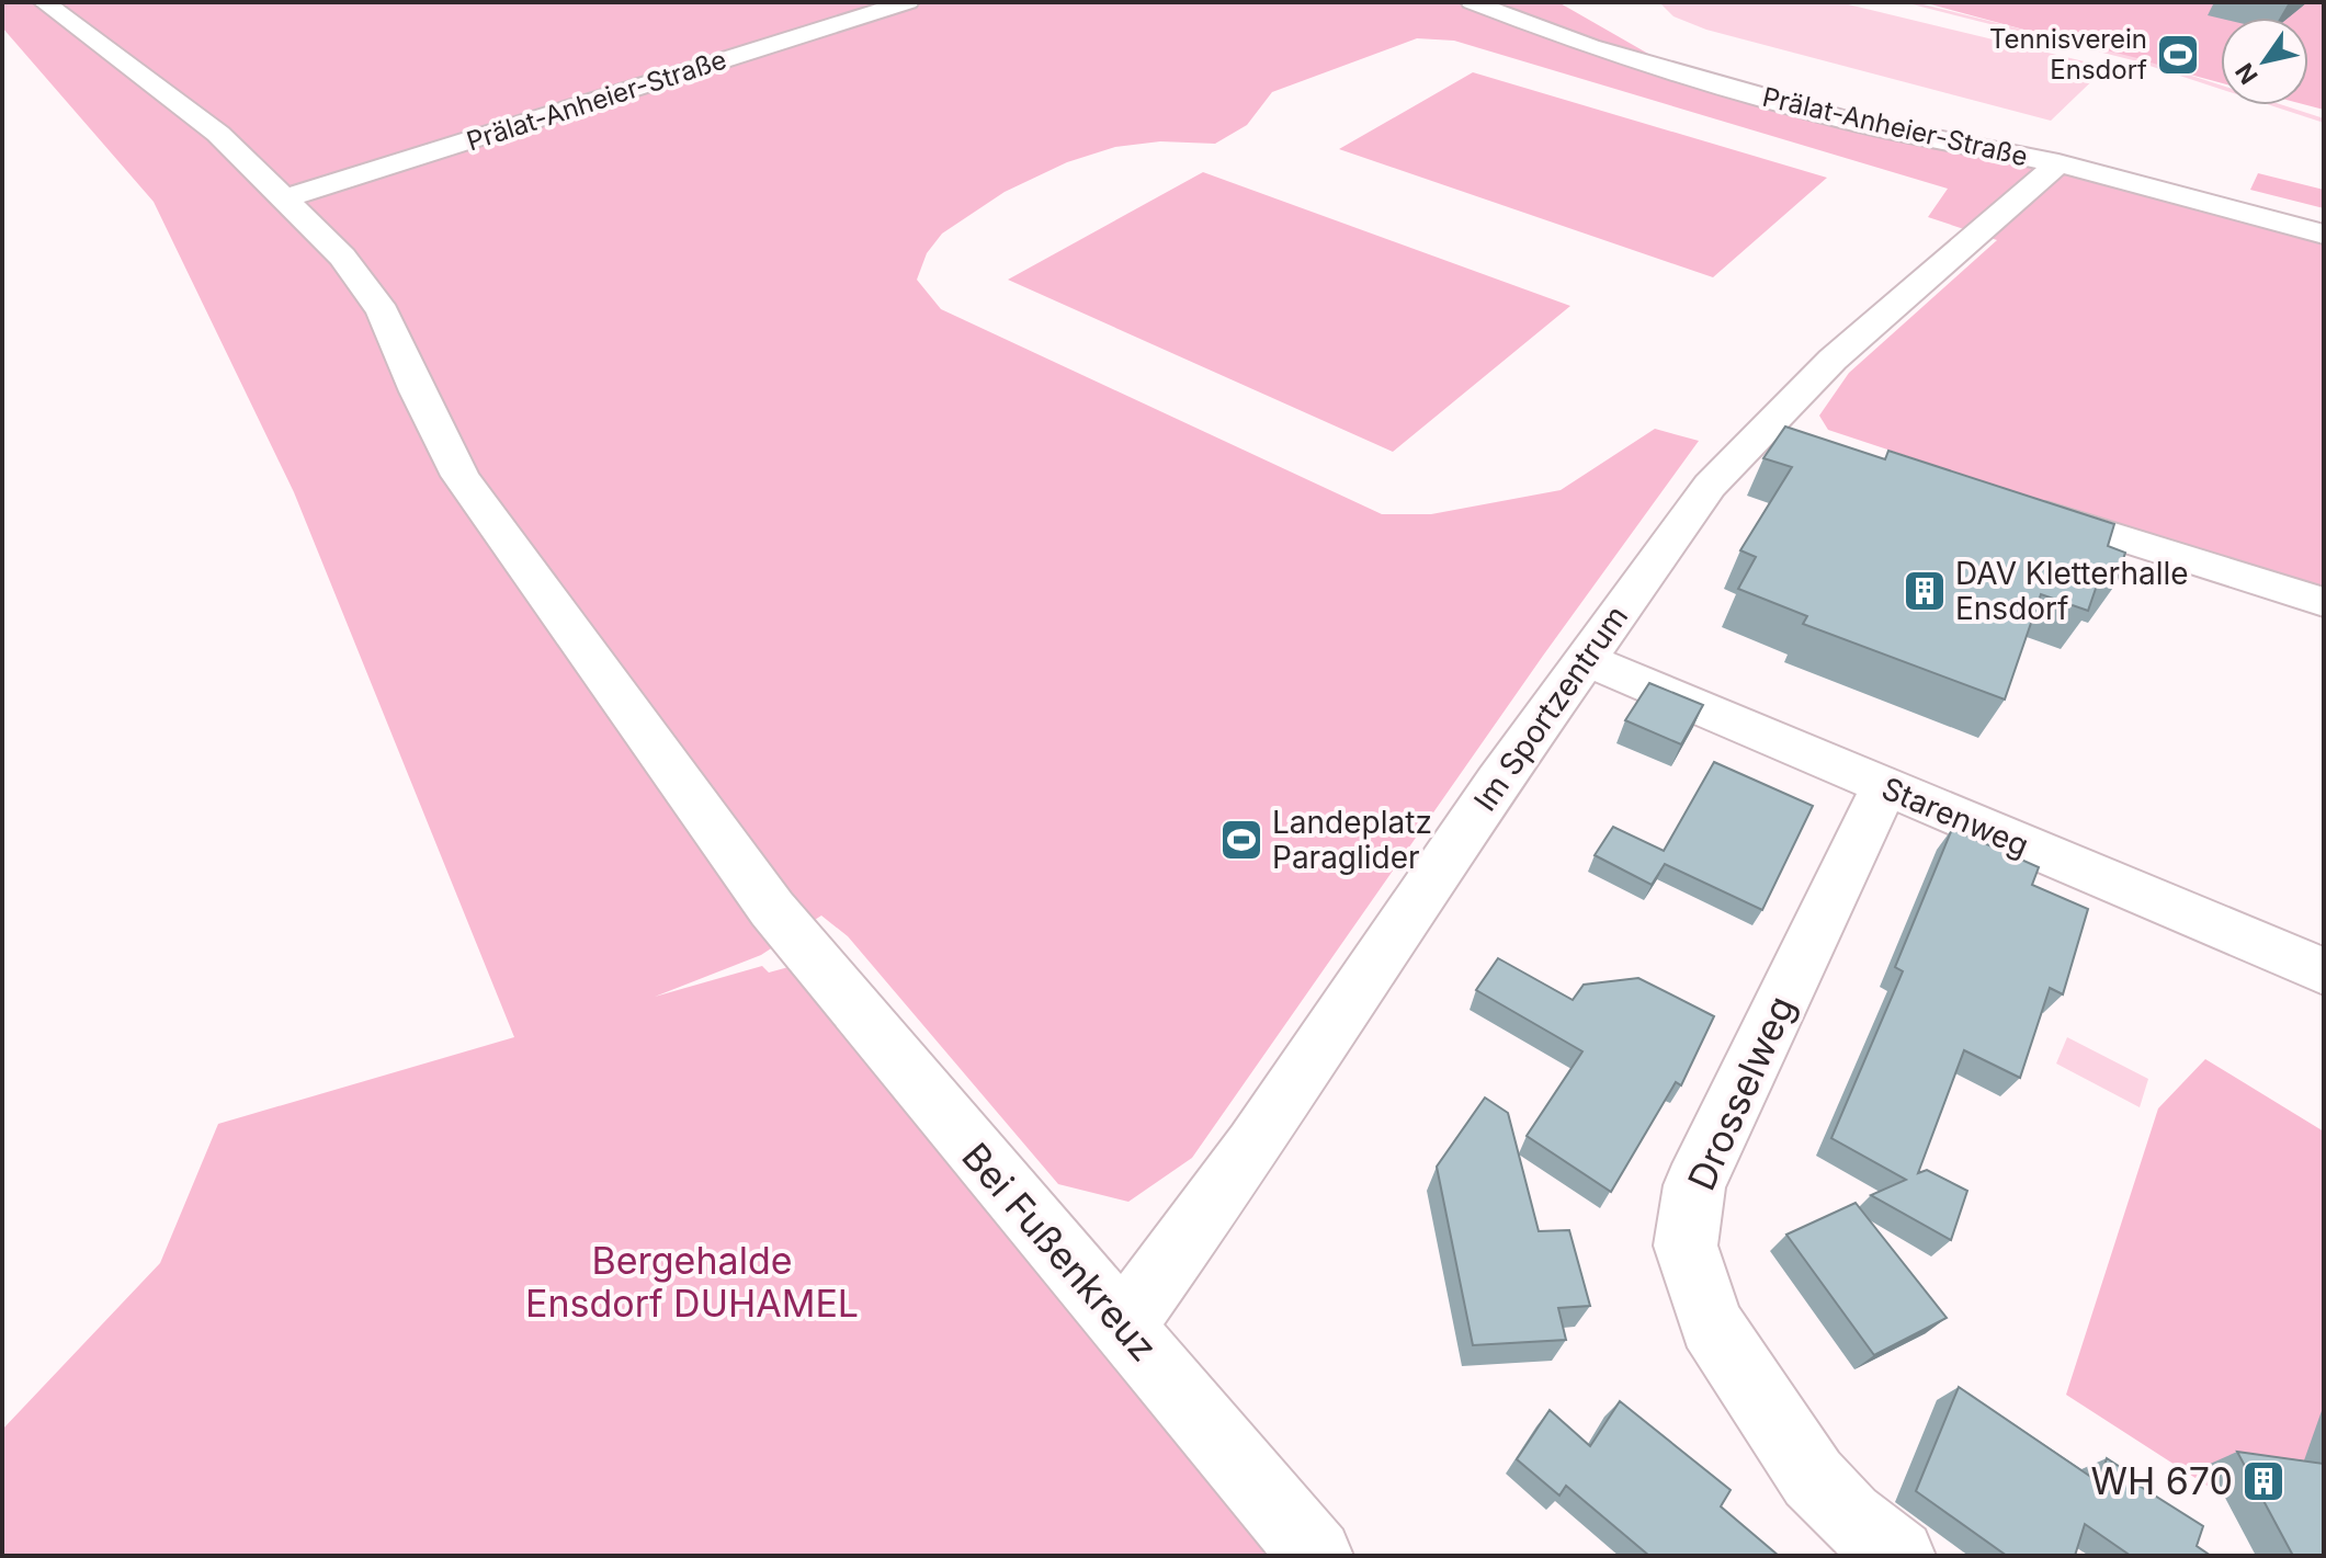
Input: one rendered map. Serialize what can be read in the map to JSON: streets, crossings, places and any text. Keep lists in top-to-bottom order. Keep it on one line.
{"streets":{"street":["Prälat-Anheier-Straße","Im Sportzentrum","Starenweg","Drosselweg","Bei Fußenkreuz"]},"crossings":[["Prälat-Anheier-Straße","Im Sportzentrum"],["Prälat-Anheier-Straße","Bei Fußenkreuz"],["Im Sportzentrum","Starenweg"],["Im Sportzentrum","Bei Fußenkreuz"],["Starenweg","Drosselweg"]],"parks":["Bergehalde Ensdorf DUHAMEL"],"places":{"sports":["Tennisverein Ensdorf","Landeplatz Paraglider"],"building":["DAV Kletterhalle Ensdorf","WH 670"]},"north":"bottom left"}
